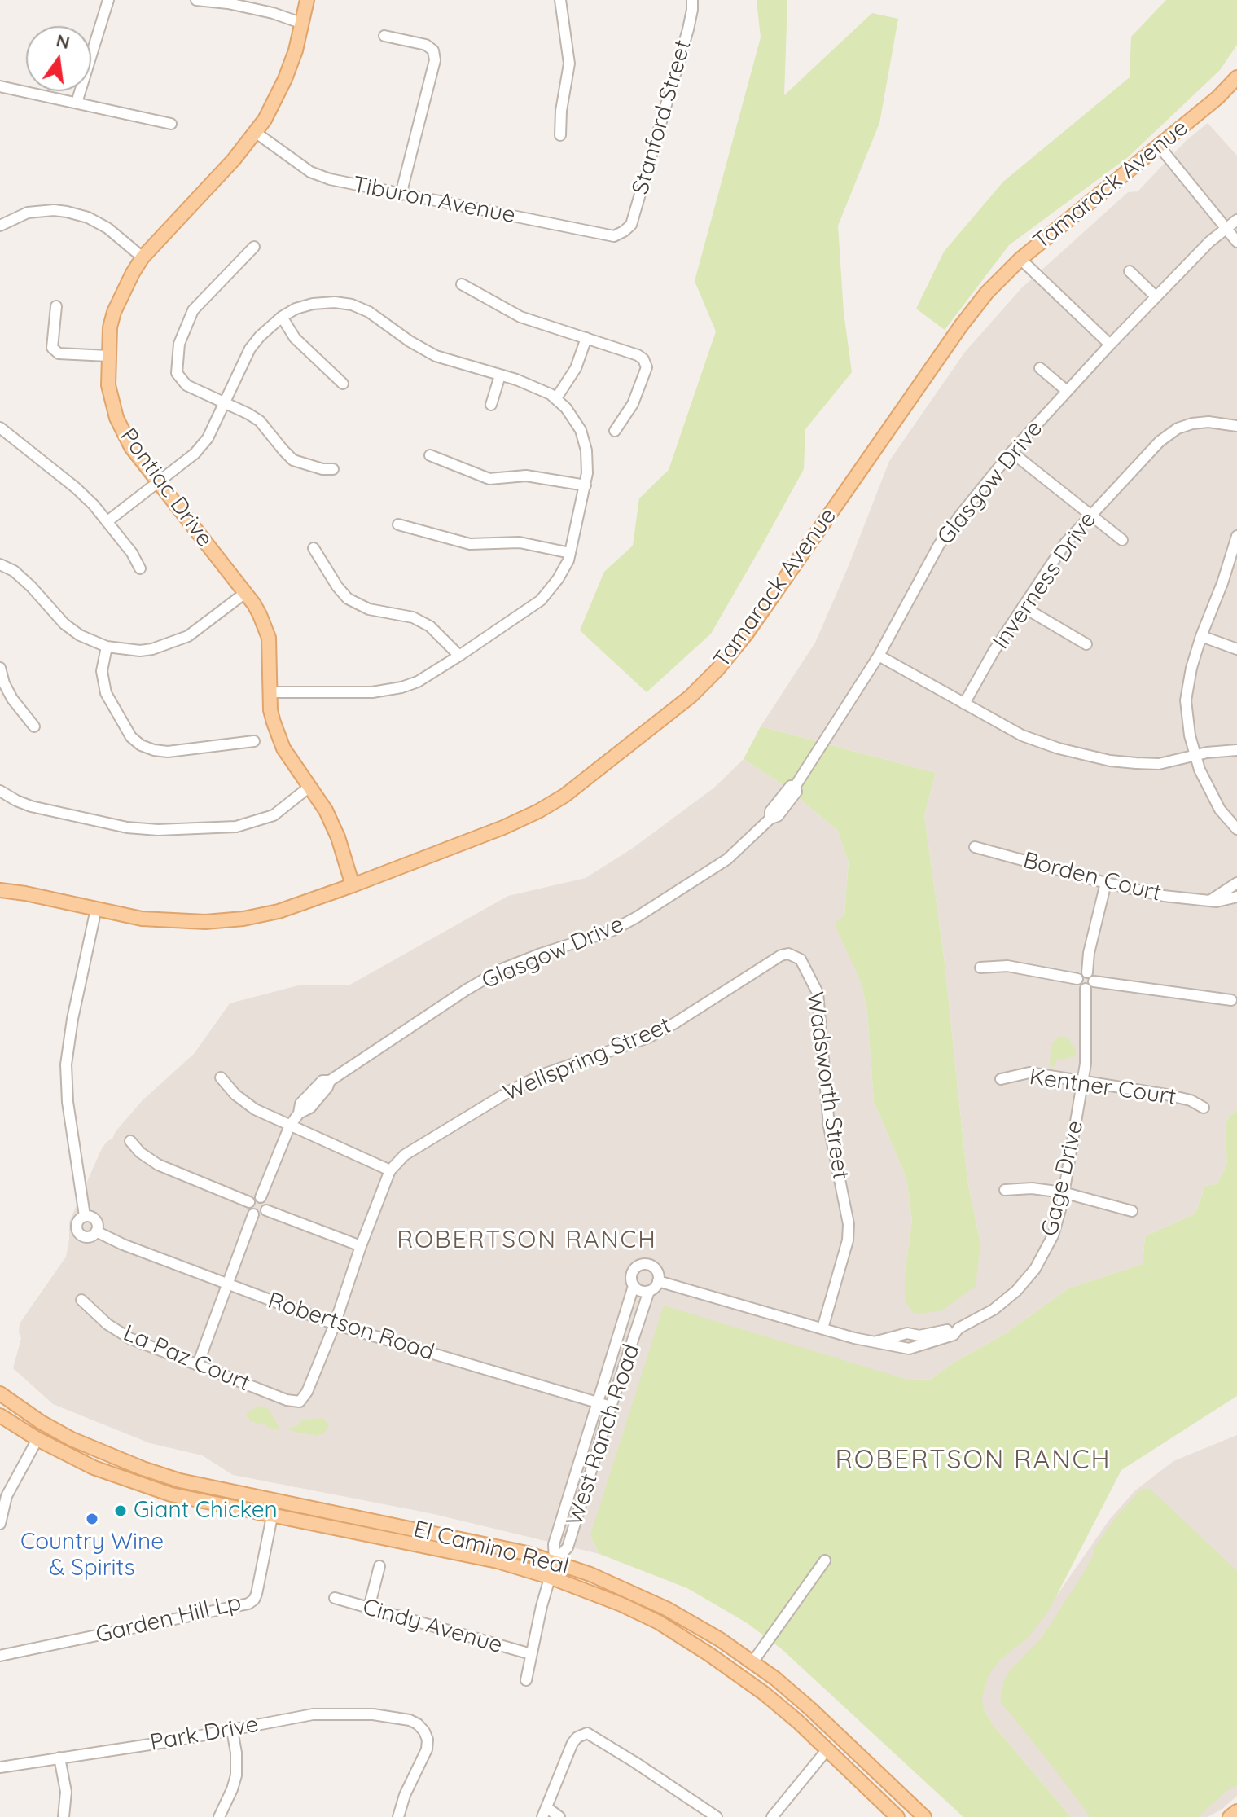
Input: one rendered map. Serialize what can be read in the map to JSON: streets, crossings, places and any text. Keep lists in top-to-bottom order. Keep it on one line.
{"streets":{"main road":["Tamarack Avenue","Pontiac Drive","El Camino Real"],"street":["Stanford Street","Tiburon Avenue","Glasgow Drive","Inverness Drive","Borden Court","Wellspring Street","Wadsworth Street","Kentner Court","Gage Drive","Robertson Road","La Paz Court","West Ranch Road","Garden Hill Lp","Cindy Avenue","Park Drive"]},"crossings":[["Stanford Street","Tiburon Avenue"],["Tamarack Avenue","Pontiac Drive"],["Tiburon Avenue","Pontiac Drive"],["Wellspring Street","Wadsworth Street"],["Wellspring Street","Robertson Road"],["Wellspring Street","La Paz Court"],["Wadsworth Street","Gage Drive"],["Kentner Court","Gage Drive"],["Gage Drive","West Ranch Road"],["Robertson Road","West Ranch Road"],["West Ranch Road","El Camino Real"],["El Camino Real","Garden Hill Lp"]],"districts":["ROBERTSON RANCH","ROBERTSON RANCH"],"places":["Giant Chicken","Country Wine & Spirits"],"north":"top"}
